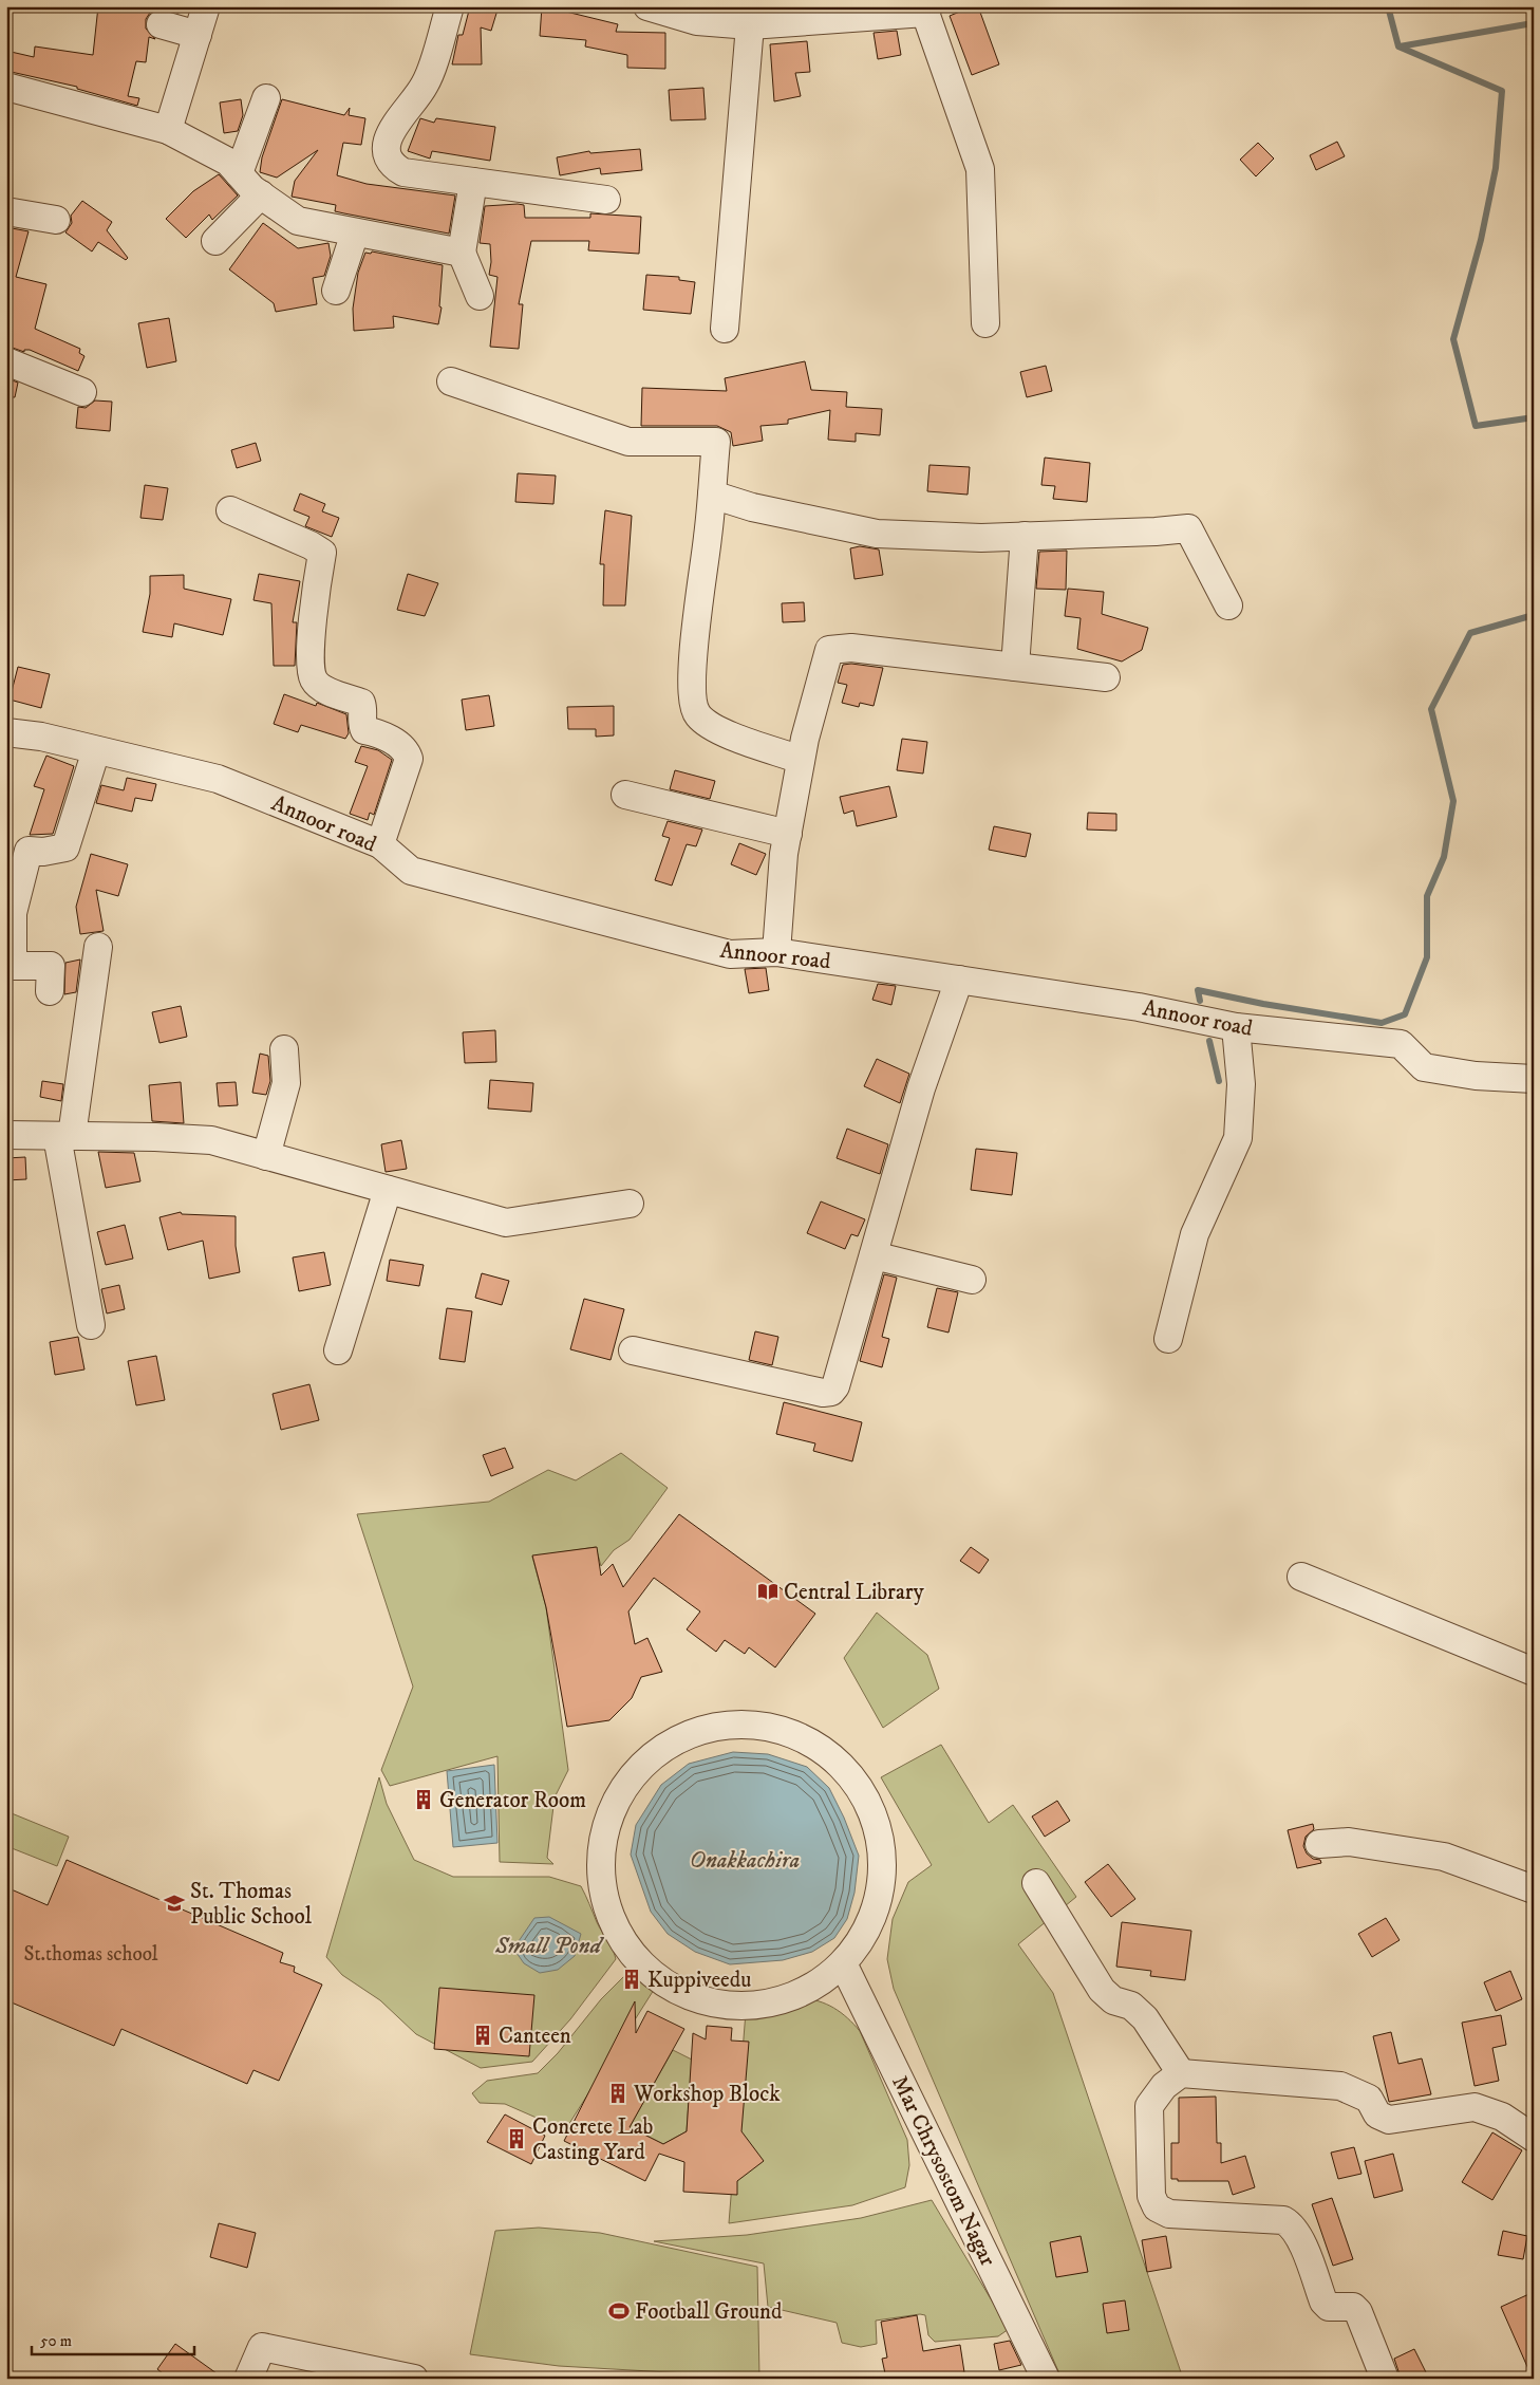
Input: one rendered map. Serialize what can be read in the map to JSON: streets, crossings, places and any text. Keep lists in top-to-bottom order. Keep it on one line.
{"streets":{"street":["Annoor road","Mar Chrysostom Nagar"]},"water":["Onakkachira","Small Pond"],"places":{"library":["Central Library"],"building":["Generator Room","Kuppiveedu","Canteen","Workshop Block","Concrete Lab Casting Yard"],"school or university":["St. Thomas Public School"],"sports":["Football Ground"]},"house_numbers":["St.thomas school"],"scale_bar":"50 m"}
